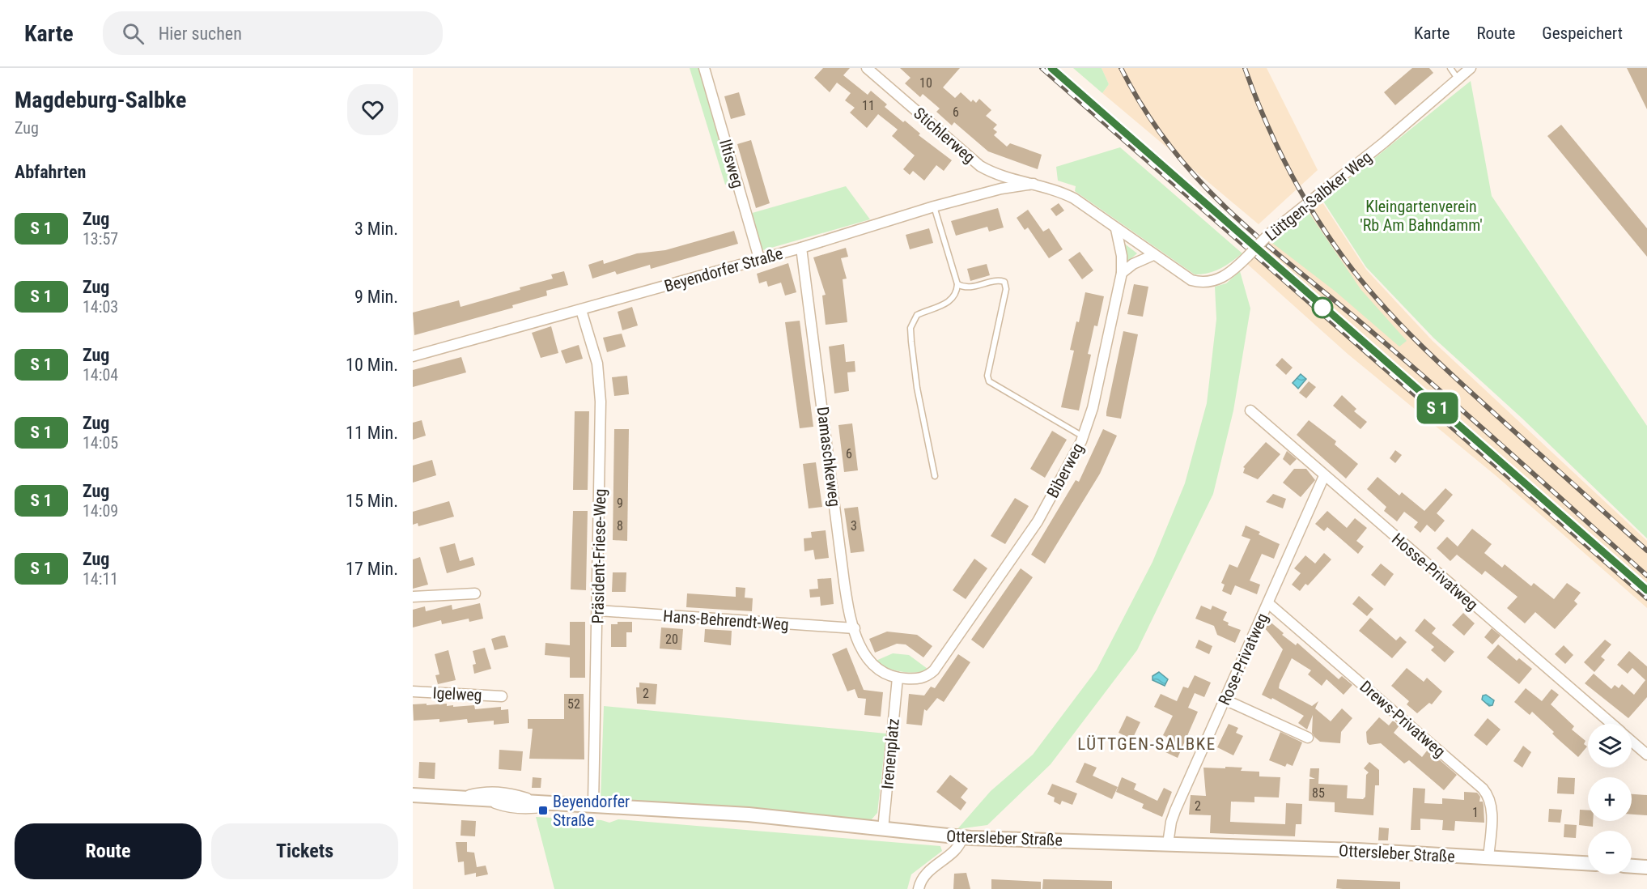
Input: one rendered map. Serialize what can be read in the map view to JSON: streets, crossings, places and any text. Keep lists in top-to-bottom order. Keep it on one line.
{"streets":{"main road":["Ottersleber Straße"],"street":["Stichlerweg","Iltisweg","Lüttgen-Salbker Weg","Beyendorfer Straße","Damaschkeweg","Biberweg","Präsident-Friese-Weg","Hosse-Privatweg","Hans-Behrendt-Weg","Rose-Privatweg","Igelweg","Drews-Privatweg","Irenenplatz"]},"crossings":[["Stichlerweg","Lüttgen-Salbker Weg"],["Stichlerweg","Beyendorfer Straße"],["Iltisweg","Beyendorfer Straße"],["Lüttgen-Salbker Weg","Beyendorfer Straße"],["Lüttgen-Salbker Weg","Biberweg"],["Beyendorfer Straße","Damaschkeweg"],["Beyendorfer Straße","Präsident-Friese-Weg"],["Damaschkeweg","Biberweg"],["Damaschkeweg","Hans-Behrendt-Weg"],["Damaschkeweg","Irenenplatz"],["Biberweg","Irenenplatz"],["Präsident-Friese-Weg","Hans-Behrendt-Weg"],["Präsident-Friese-Weg","Ottersleber Straße"],["Hosse-Privatweg","Rose-Privatweg"],["Rose-Privatweg","Drews-Privatweg"],["Rose-Privatweg","Ottersleber Straße"],["Drews-Privatweg","Ottersleber Straße"],["Irenenplatz","Ottersleber Straße"]],"districts":["LÜTTGEN-SALBKE"],"parks":["Kleingartenverein 'Rb Am Bahndamm'"],"places":{"transit":["Beyendorfer Straße"]},"house_numbers":["10","11","6","6","9","8","3","20","2","52","85","2","1"],"page":{"header":"Karte","search":"Hier suchen","nav":["Karte","Route","Gespeichert"],"heading":[["Magdeburg-Salbke","Zug"],"Abfahrten"],"on_map":"S 1","list":[{"mark":"S 1","name":"Zug","note":"13:57","value":"3 Min."},{"mark":"S 1","name":"Zug","note":"14:03","value":"9 Min."},{"mark":"S 1","name":"Zug","note":"14:04","value":"10 Min."},{"mark":"S 1","name":"Zug","note":"14:05","value":"11 Min."},{"mark":"S 1","name":"Zug","note":"14:09","value":"15 Min."},{"mark":"S 1","name":"Zug","note":"14:11","value":"17 Min."}],"map_buttons":["+","−"],"buttons":["Route","Tickets"]}}
